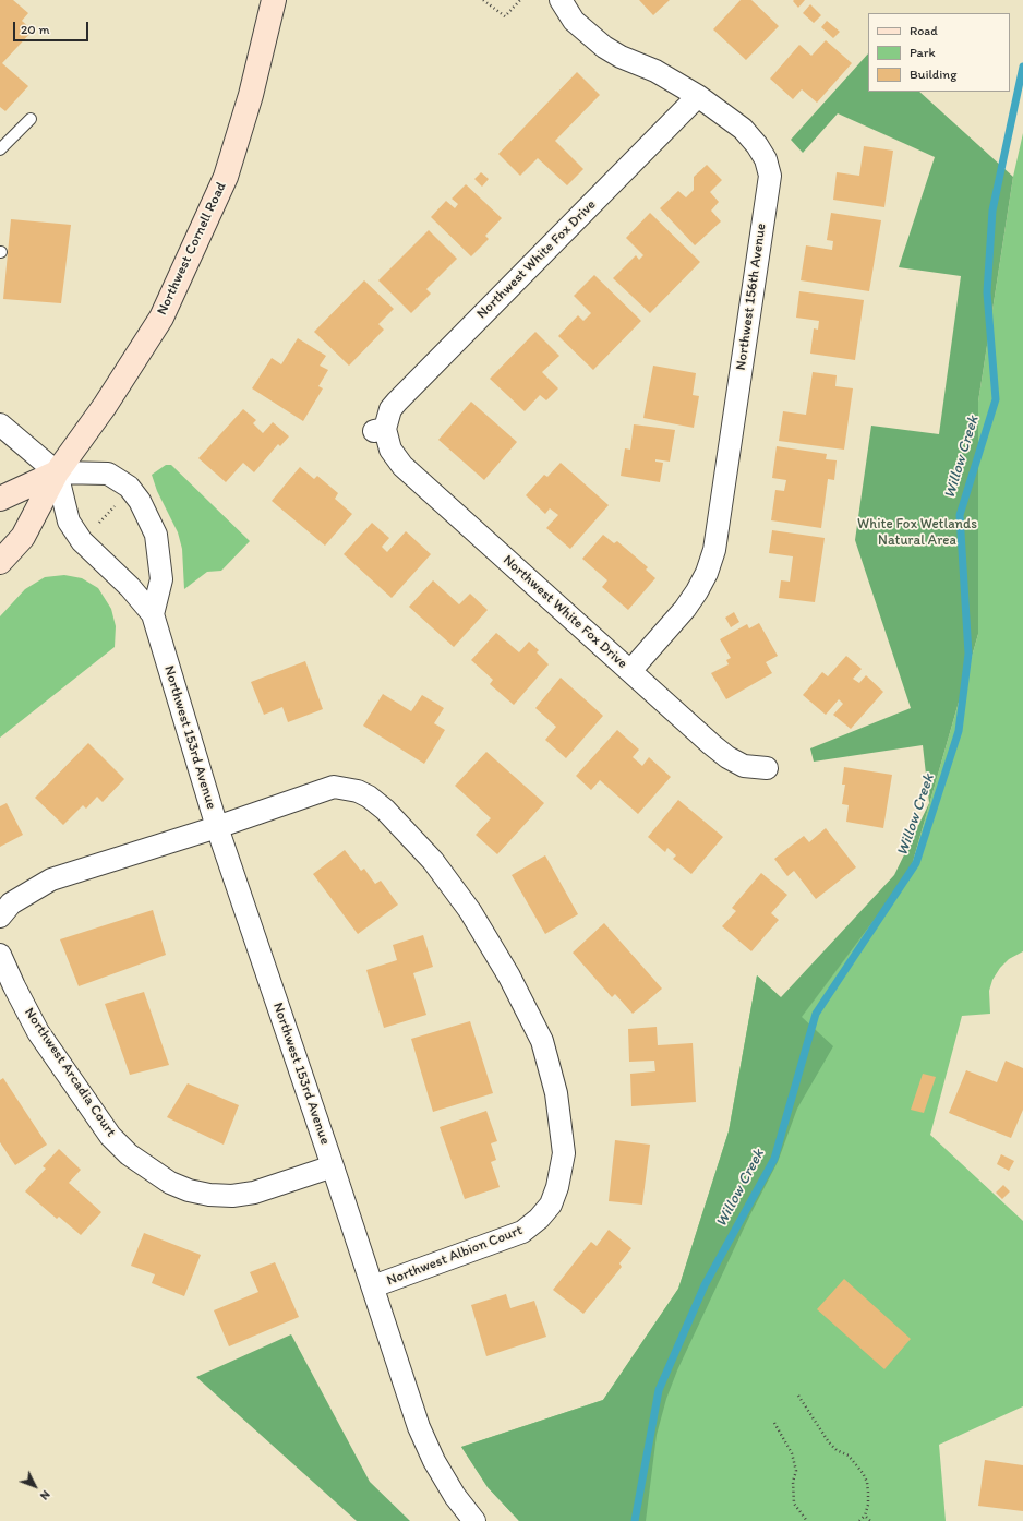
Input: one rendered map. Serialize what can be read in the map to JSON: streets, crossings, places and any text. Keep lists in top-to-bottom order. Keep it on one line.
{"streets":{"main road":["Northwest Cornell Road"],"street":["Northwest White Fox Drive","Northwest 156th Avenue","Northwest 153rd Avenue","Northwest Arcadia Court","Northwest Albion Court"]},"crossings":[["Northwest Cornell Road","Northwest 153rd Avenue"],["Northwest White Fox Drive","Northwest 156th Avenue"],["Northwest 153rd Avenue","Northwest Arcadia Court"],["Northwest 153rd Avenue","Northwest Albion Court"]],"water":["Willow Creek"],"parks":["White Fox Wetlands Natural Area"],"legend":["Road","Park","Building"],"scale_bar":"20 m","north":"bottom right"}
